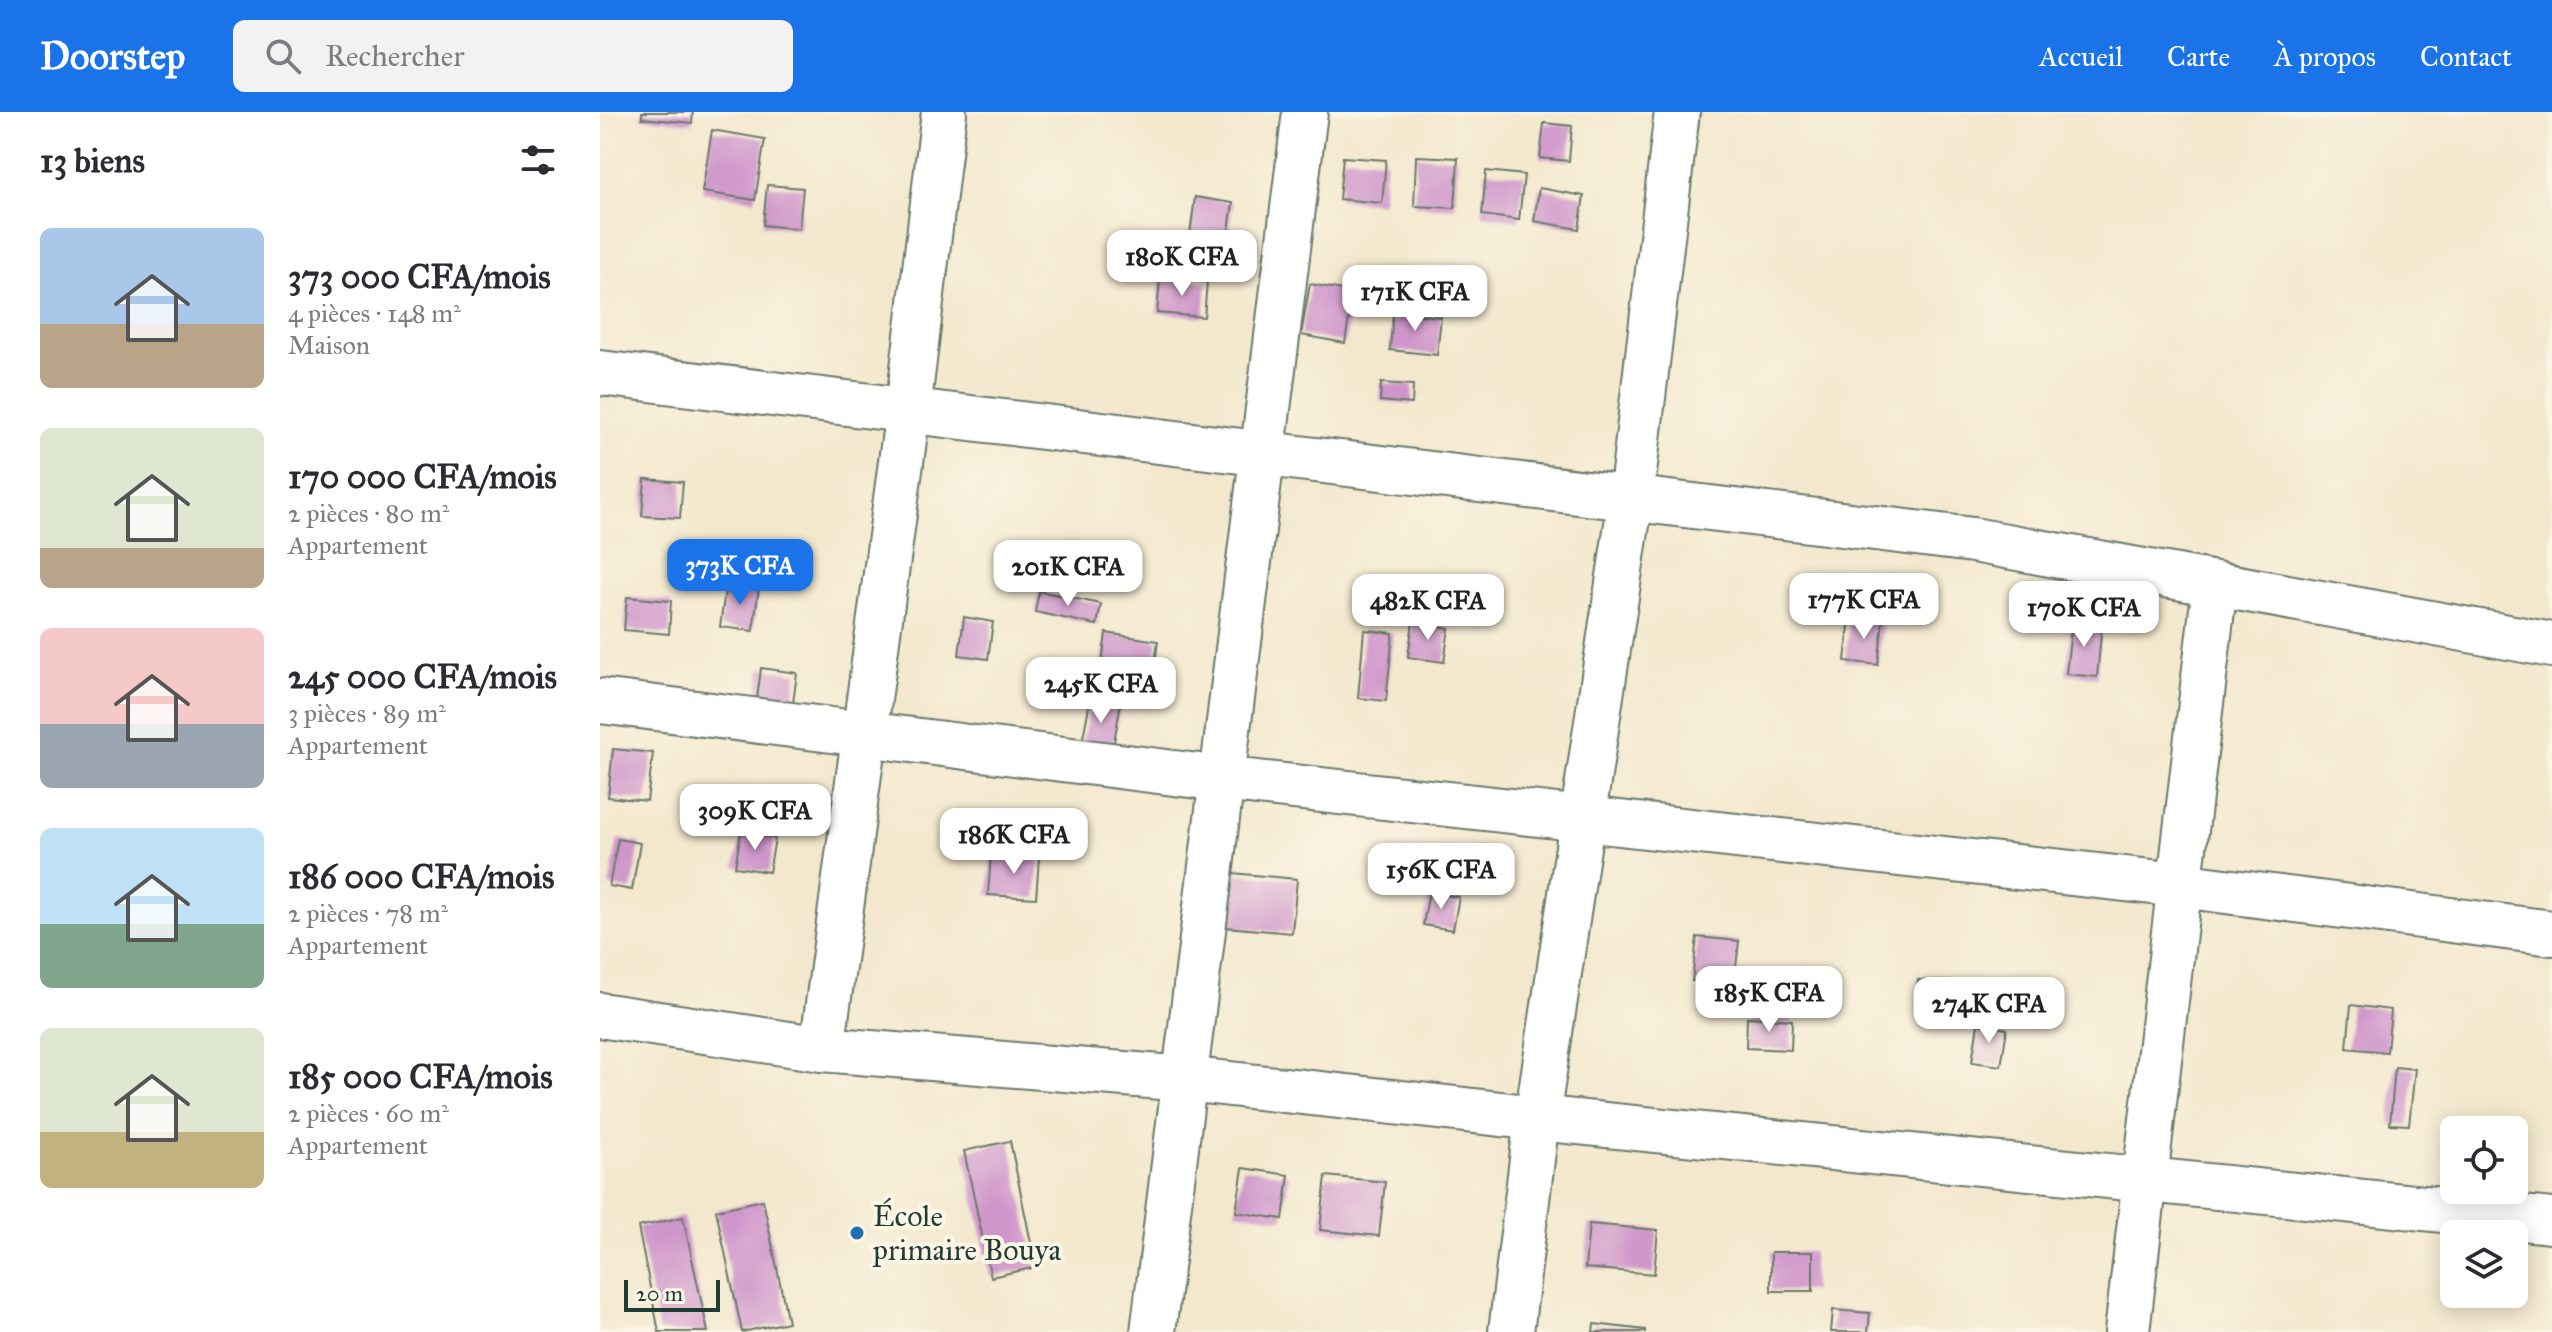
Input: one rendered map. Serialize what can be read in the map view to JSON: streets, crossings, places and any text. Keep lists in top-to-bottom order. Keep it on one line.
{"places":["École primaire Bouya"],"scale_bar":"20 m","page":{"header":"Doorstep","search":"Rechercher","nav":["Accueil","Carte","À propos","Contact"],"heading":"13 biens","list":[{"name":"373 000 CFA/mois","note":"4 pièces · 148 m² · Maison"},{"name":"170 000 CFA/mois","note":"2 pièces · 80 m² · Appartement"},{"name":"245 000 CFA/mois","note":"3 pièces · 89 m² · Appartement"},{"name":"186 000 CFA/mois","note":"2 pièces · 78 m² · Appartement"},{"name":"185 000 CFA/mois","note":"2 pièces · 60 m² · Appartement"}],"price":["180K CFA","171K CFA","373K CFA","201K CFA","177K CFA","482K CFA","170K CFA","245K CFA","309K CFA","186K CFA","156K CFA","185K CFA","274K CFA"],"scale":"20 m"}}
